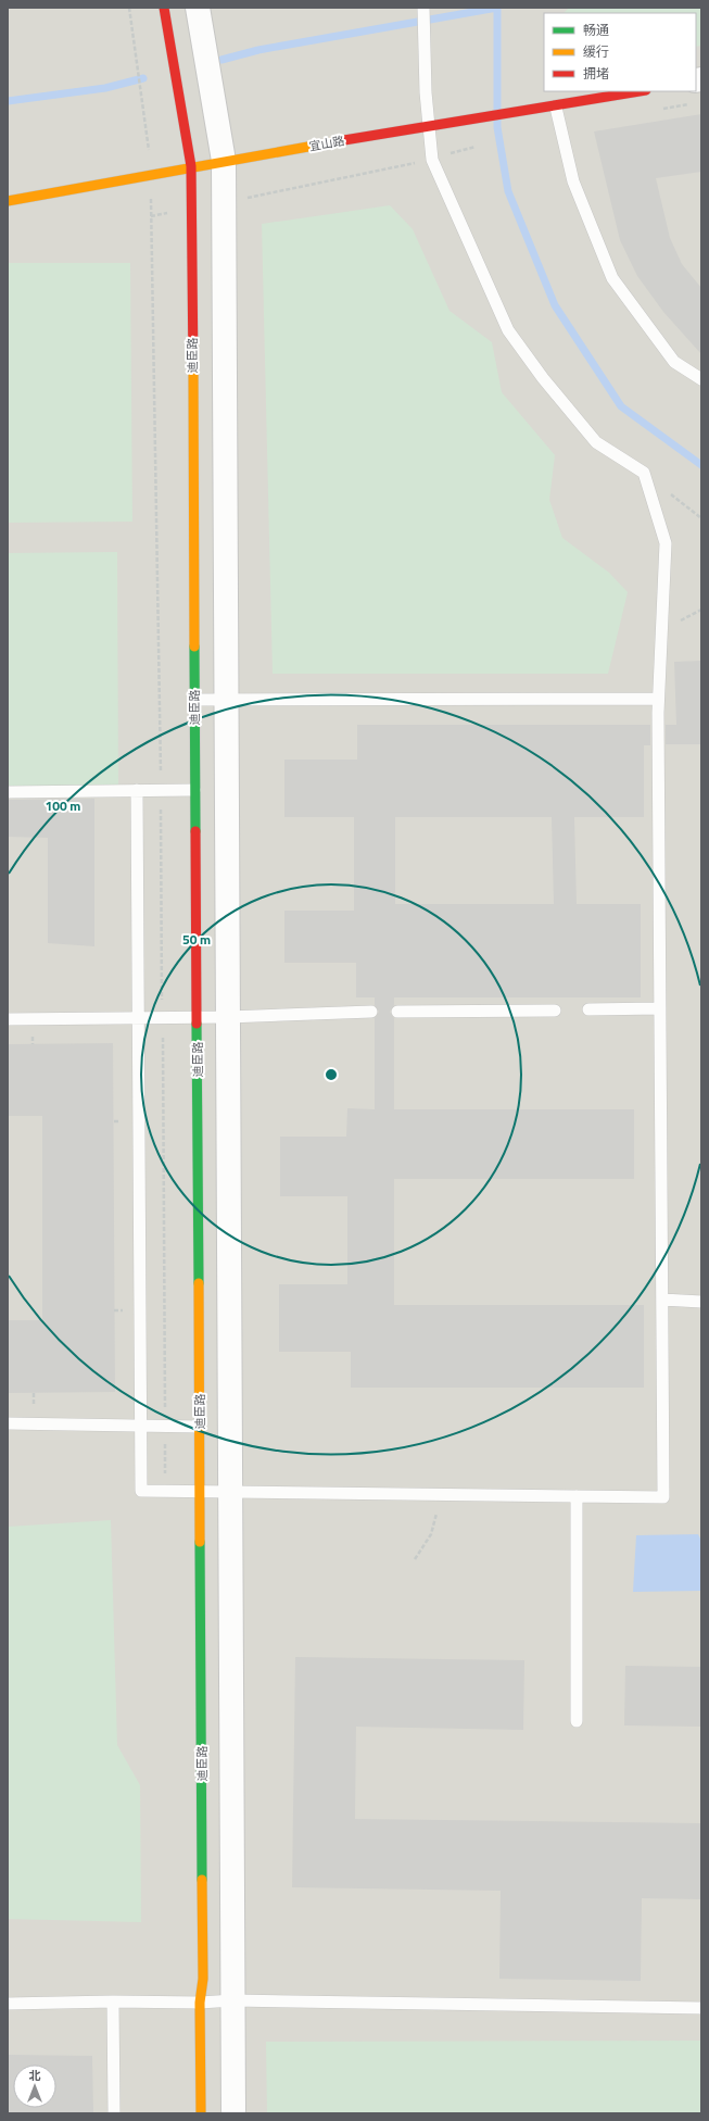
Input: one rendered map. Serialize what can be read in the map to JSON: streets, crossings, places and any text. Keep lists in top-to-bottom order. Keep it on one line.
{"streets":{"street":["宜山路","迪臣路"]},"crossings":[["宜山路","迪臣路"]],"legend":["畅通","缓行","拥堵"],"north":"top","rings":["100 m","50 m"]}
